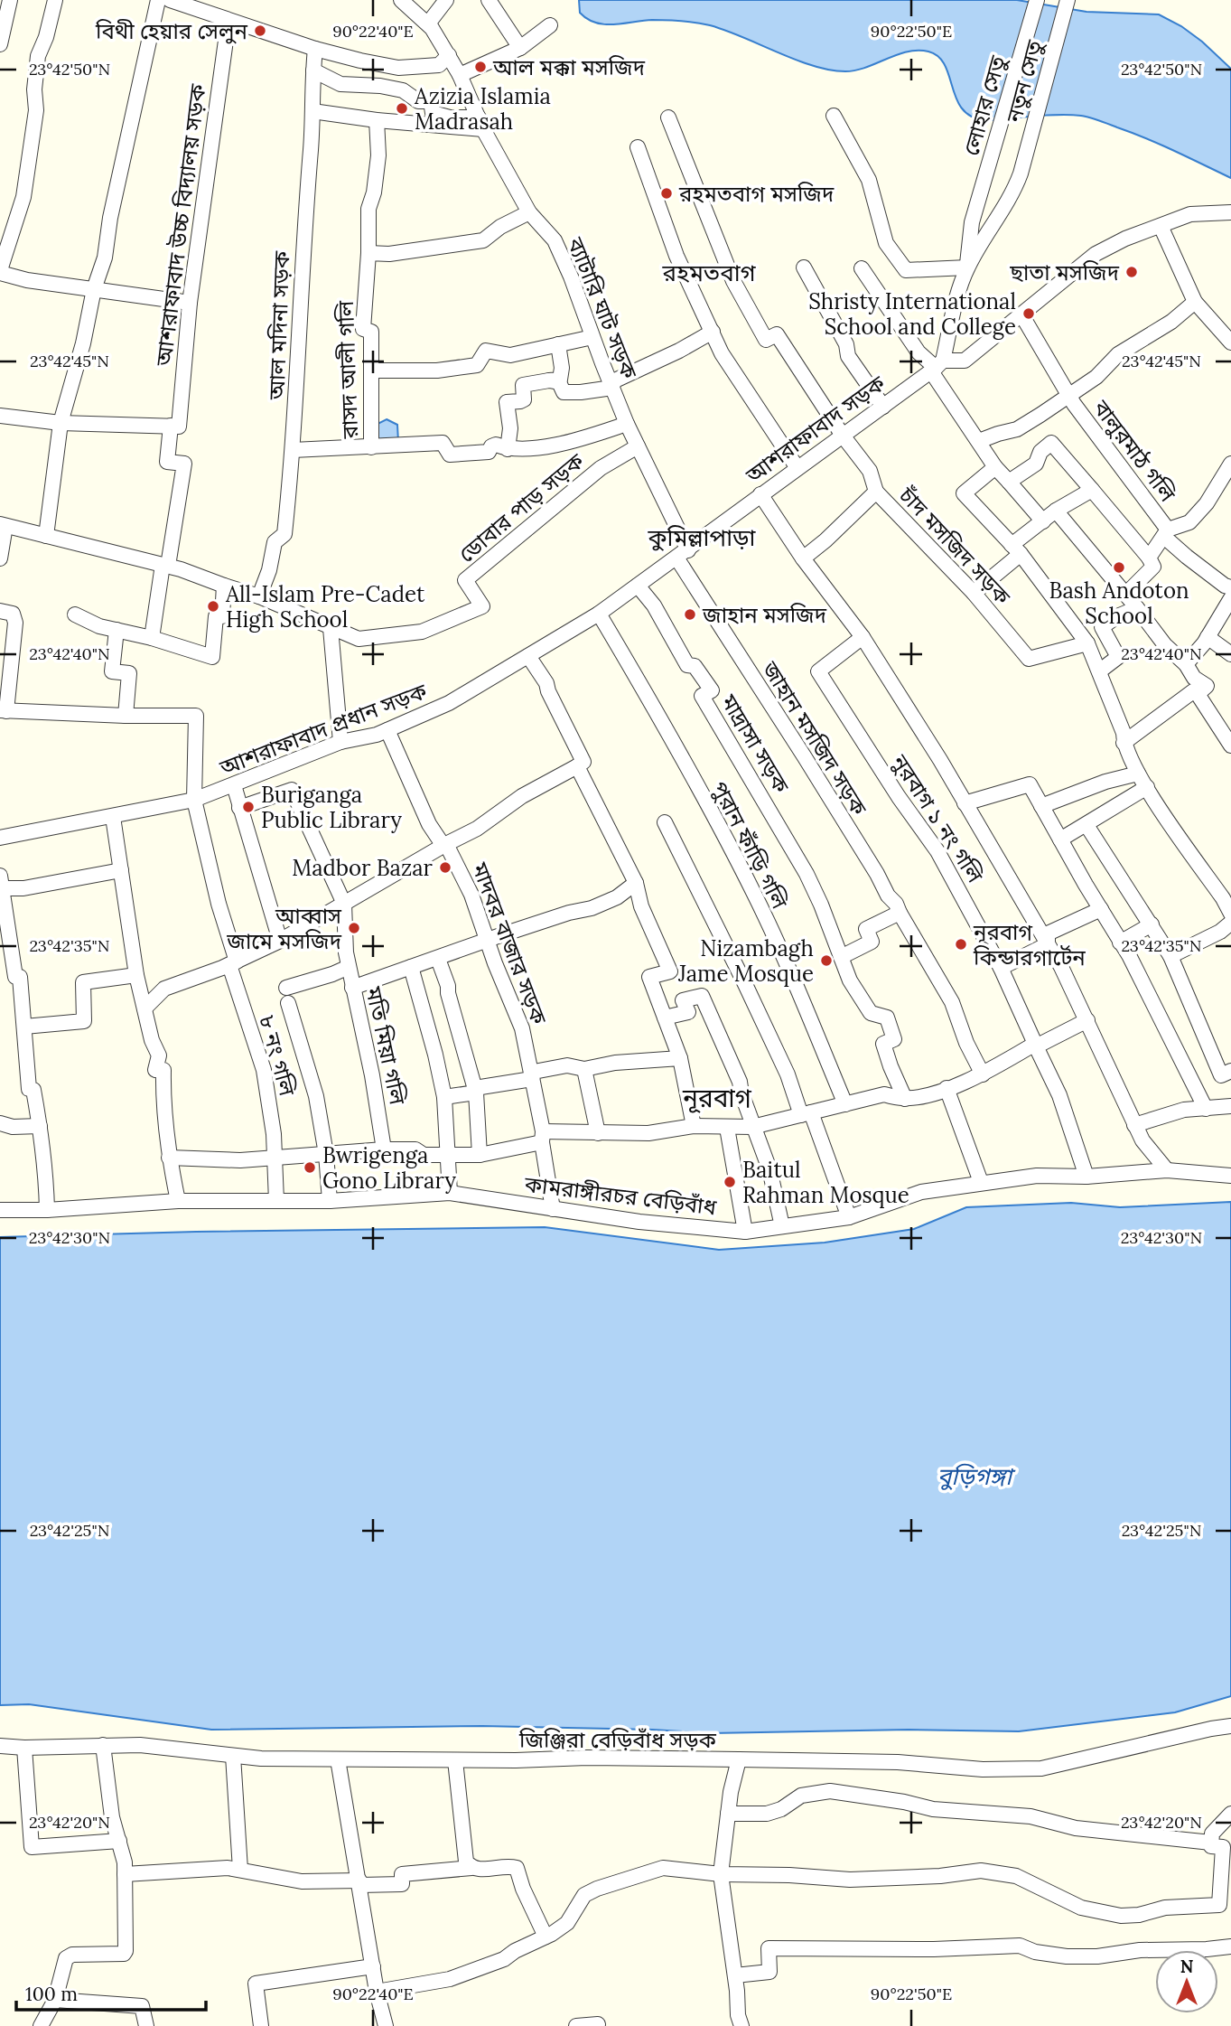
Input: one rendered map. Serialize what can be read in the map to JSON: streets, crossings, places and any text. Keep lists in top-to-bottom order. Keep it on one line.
{"streets":{"street":["নতুন সেতু","লোহার সেতু","আশরাফাবাদ উচ্চ বিদ্যালয় সড়ক","ব্যাটারি ঘাট সড়ক","আল মদিনা সড়ক","রাসদ আলী গলি","আশরাফাবাদ সড়ক","বালুরমাঠ গলি","ডোবার পাড় সড়ক","চাঁদ মসজিদ সড়ক","আশরাফাবাদ প্রধান সড়ক","জাহান মসজিদ সড়ক","মাদ্রাসা সড়ক","নুরবাগ ১ নং গলি","পুরান ফাঁড়ি গলি","মাদবর বাজার সড়ক","মতি মিয়া গলি","৮ নং গলি","কামরাঙ্গীরচর বেড়িবাঁধ","জিঞ্জিরা বেড়িবাঁধ সড়ক"]},"crossings":[["নতুন সেতু","লোহার সেতু"],["ব্যাটারি ঘাট সড়ক","ডোবার পাড় সড়ক"],["ব্যাটারি ঘাট সড়ক","আশরাফাবাদ প্রধান সড়ক"],["ব্যাটারি ঘাট সড়ক","জাহান মসজিদ সড়ক"],["আশরাফাবাদ সড়ক","আশরাফাবাদ প্রধান সড়ক"],["আশরাফাবাদ প্রধান সড়ক","জাহান মসজিদ সড়ক"],["আশরাফাবাদ প্রধান সড়ক","মাদ্রাসা সড়ক"],["আশরাফাবাদ প্রধান সড়ক","পুরান ফাঁড়ি গলি"],["আশরাফাবাদ প্রধান সড়ক","মাদবর বাজার সড়ক"],["নুরবাগ ১ নং গলি","কামরাঙ্গীরচর বেড়িবাঁধ"],["মাদবর বাজার সড়ক","কামরাঙ্গীরচর বেড়িবাঁধ"],["৮ নং গলি","কামরাঙ্গীরচর বেড়িবাঁধ"]],"districts":["রহমতবাগ","কুমিল্লাপাড়া","নূরবাগ"],"water":["বুড়িগঙ্গা"],"places":["বিথী হেয়ার সেলুন","আল মক্কা মসজিদ","Azizia Islamia Madrasah","রহমতবাগ মসজিদ","ছাতা মসজিদ","Shristy International School and College","Bash Andoton School","All-Islam Pre-Cadet High School","জাহান মসজিদ","Buriganga Public Library","Madbor Bazar","আব্বাস জামে মসজিদ","নূরবাগ কিন্ডারগার্টেন","Nizambagh Jame Mosque","Bwrigenga Gono Library","Baitul Rahman Mosque"],"scale_bar":"100 m","north":"top","coordinates":["90°22'40\"E","90°22'50\"E","23°42'50\"N","23°42'45\"N","23°42'40\"N","23°42'35\"N","23°42'30\"N","23°42'25\"N","23°42'20\"N"]}
